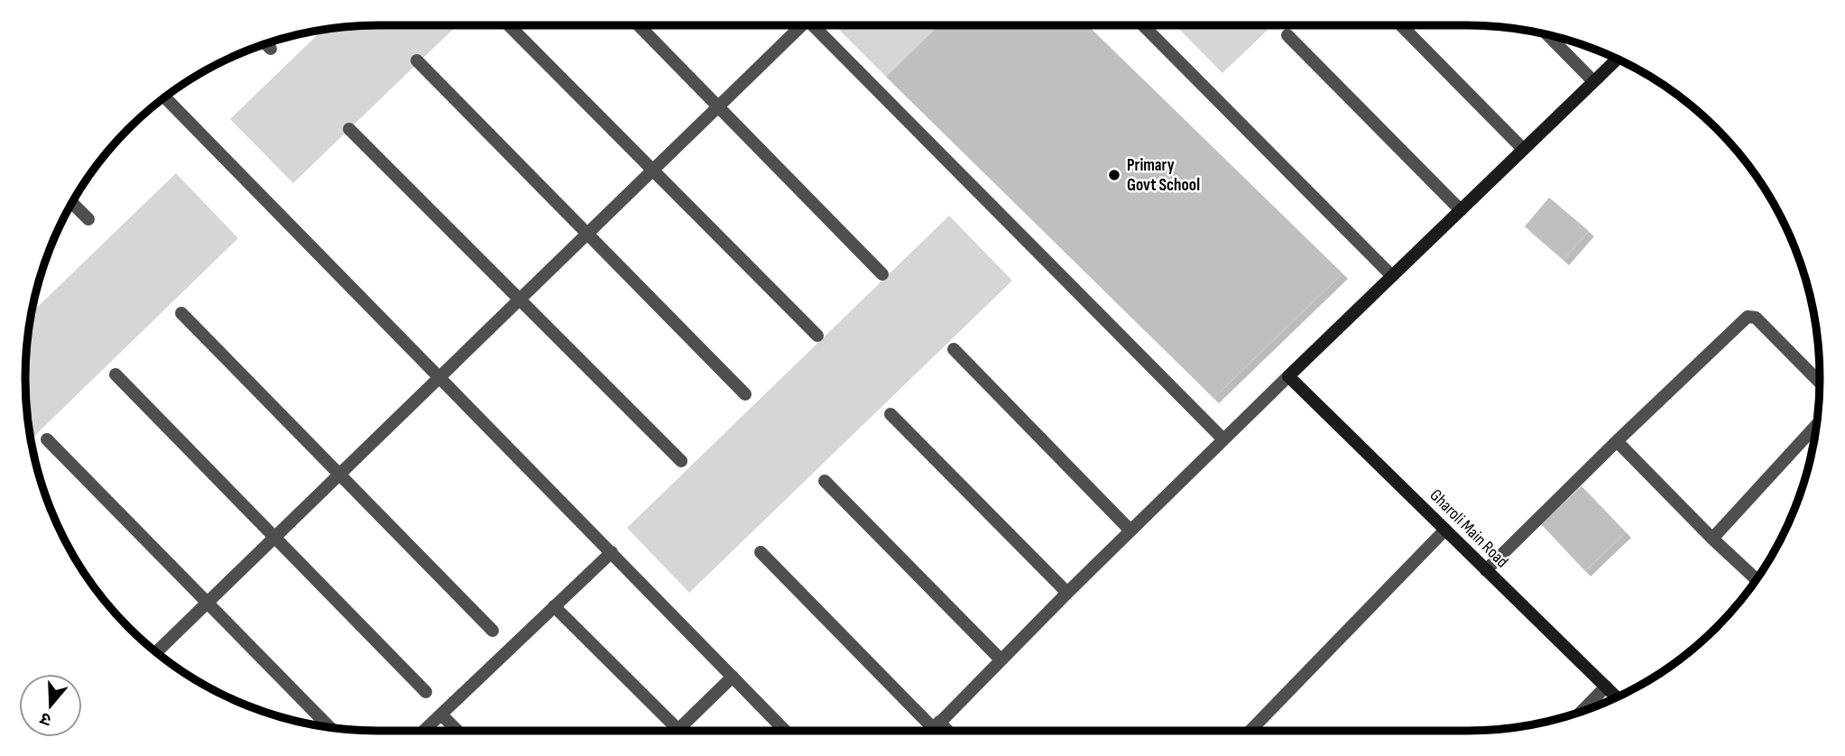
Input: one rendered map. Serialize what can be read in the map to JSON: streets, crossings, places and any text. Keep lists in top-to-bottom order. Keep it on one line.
{"streets":{"street":["Gharoli Main Road"]},"places":["Primary Govt School"],"north":"bottom"}
